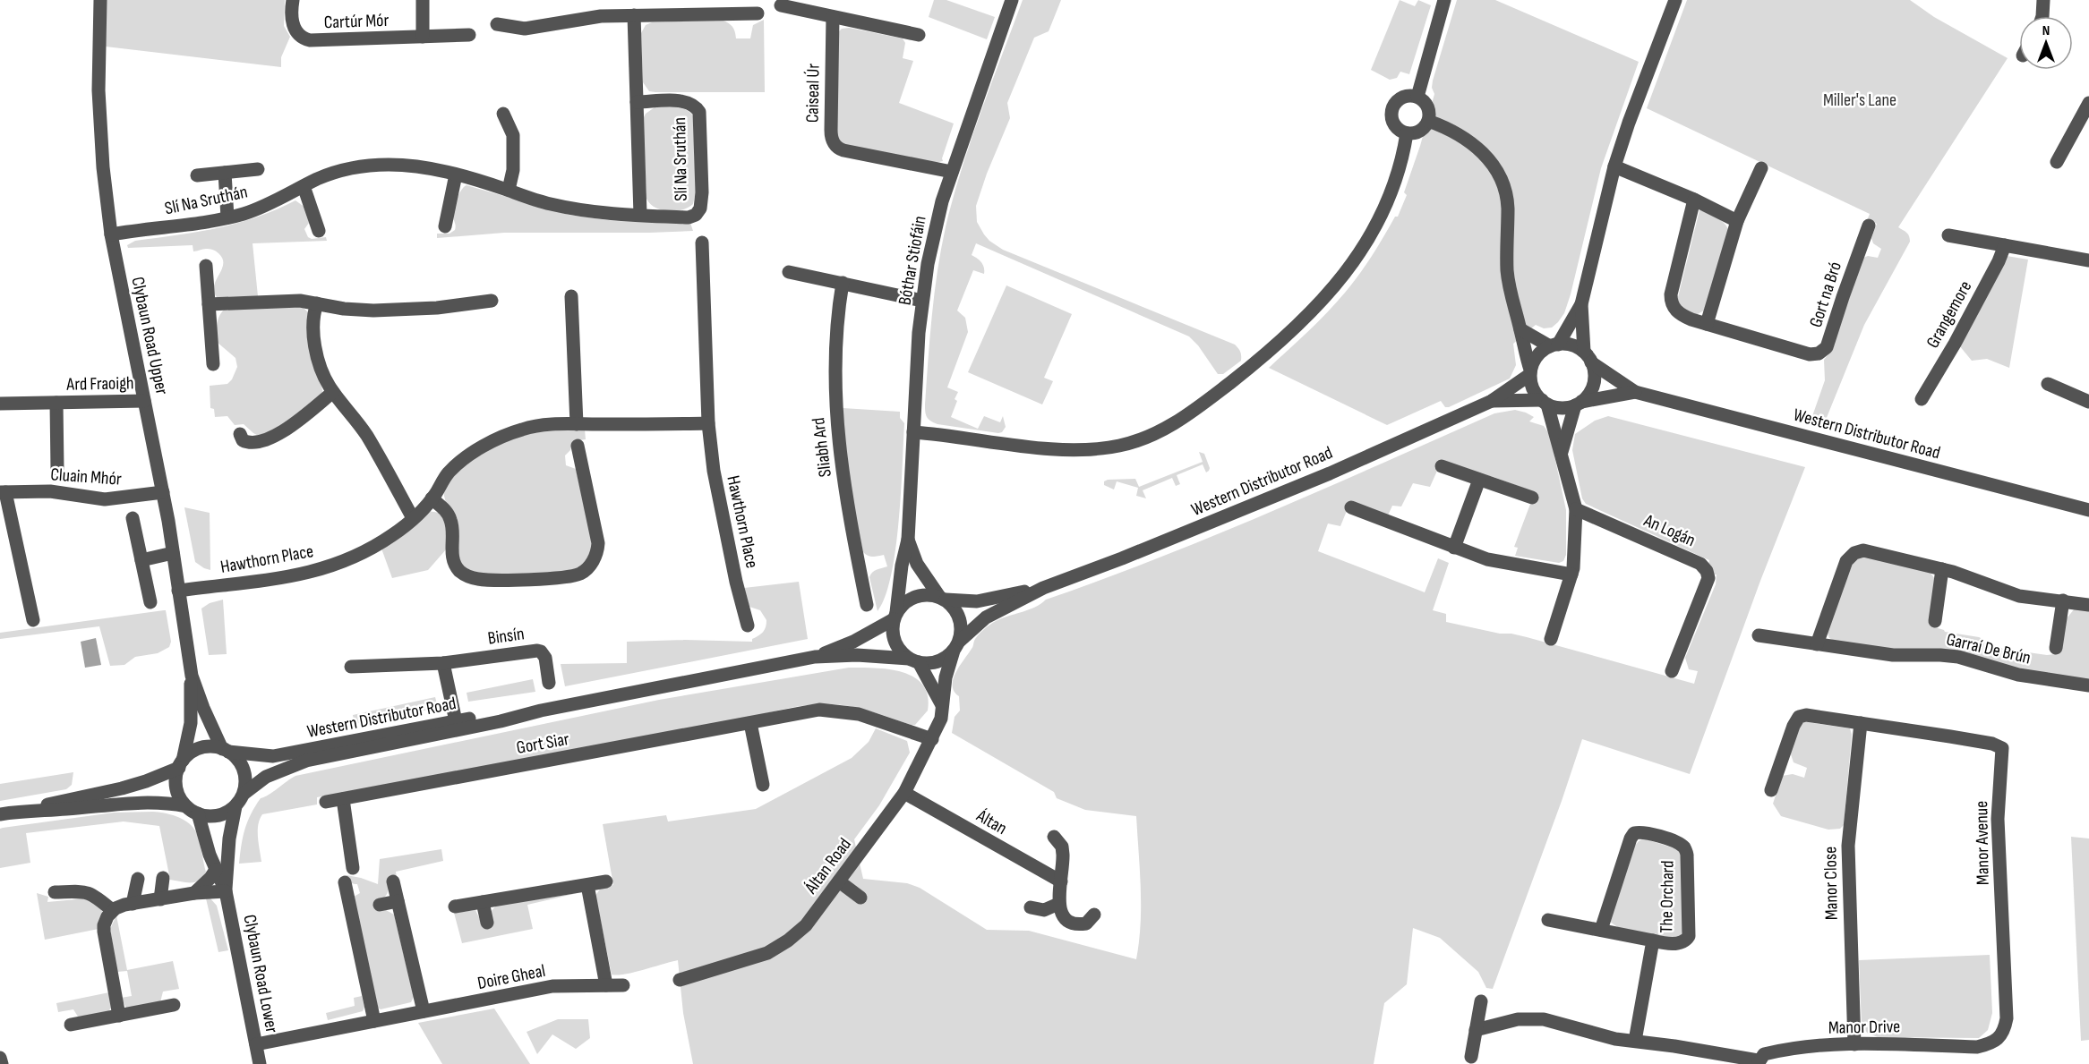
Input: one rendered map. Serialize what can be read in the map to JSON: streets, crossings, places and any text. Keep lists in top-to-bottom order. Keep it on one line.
{"streets":{"street":["Cartúr Mór","Caiseal Úr","Slí Na Sruthán","Bóthar Stiofáin","Gort na Bró","Grangemore","Clybaun Road Upper","Ard Fraoigh","Western Distributor Road","Sliabh Ard","Cluain Mhór","Hawthorn Place","An Logán","Binsín","Garraí De Brún","Gort Siar","Áltan","Manor Avenue","Áltan Road","Manor Close","The Orchard","Clybaun Road Lower","Doire Gheal","Manor Drive"]},"crossings":[["Caiseal Úr","Bóthar Stiofáin"],["Slí Na Sruthán","Clybaun Road Upper"],["Bóthar Stiofáin","Western Distributor Road"],["Bóthar Stiofáin","Áltan Road"],["Clybaun Road Upper","Ard Fraoigh"],["Clybaun Road Upper","Western Distributor Road"],["Clybaun Road Upper","Cluain Mhór"],["Clybaun Road Upper","Hawthorn Place"],["Clybaun Road Upper","Clybaun Road Lower"],["Western Distributor Road","Áltan Road"],["Western Distributor Road","Clybaun Road Lower"],["Gort Siar","Áltan Road"],["Áltan","Áltan Road"],["Manor Avenue","Manor Close"],["Manor Avenue","Manor Drive"],["Manor Close","Manor Drive"],["Clybaun Road Lower","Doire Gheal"]],"parks":["Miller's Lane"],"north":"top"}
